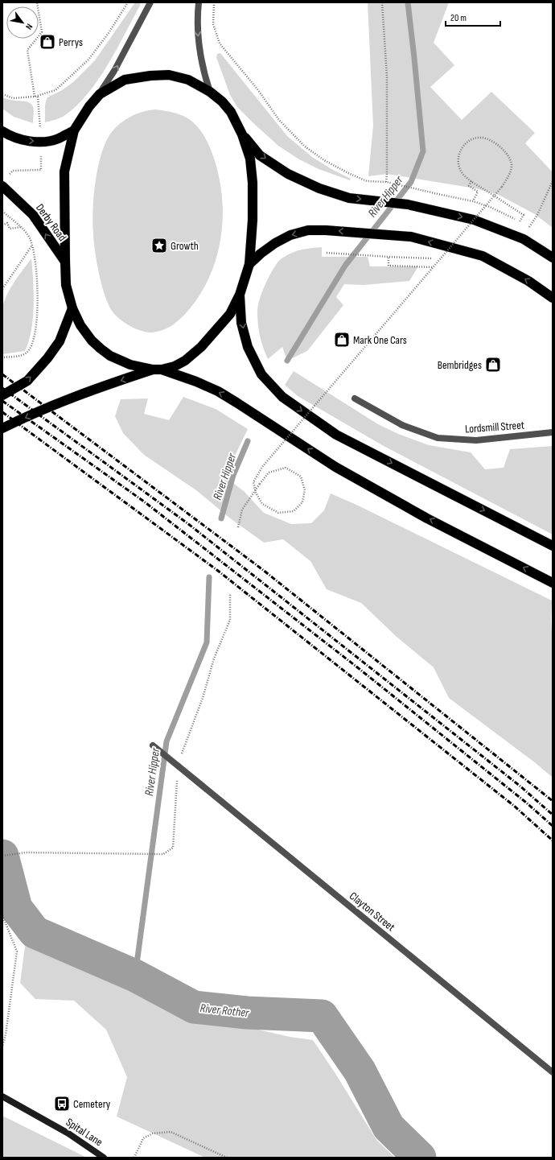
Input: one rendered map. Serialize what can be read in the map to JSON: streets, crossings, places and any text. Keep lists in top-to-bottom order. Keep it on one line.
{"streets":{"highway":["Derby Road"],"street":["Lordsmill Street","Clayton Street","Spital Lane"]},"one_way":["Derby Road"],"water":["River Hipper","River Rother"],"places":{"shop":["Perrys","Mark One Cars","Bembridges"],"place":["Growth"],"bus stop":["Cemetery"]},"scale_bar":"20 m","north":"bottom right"}
